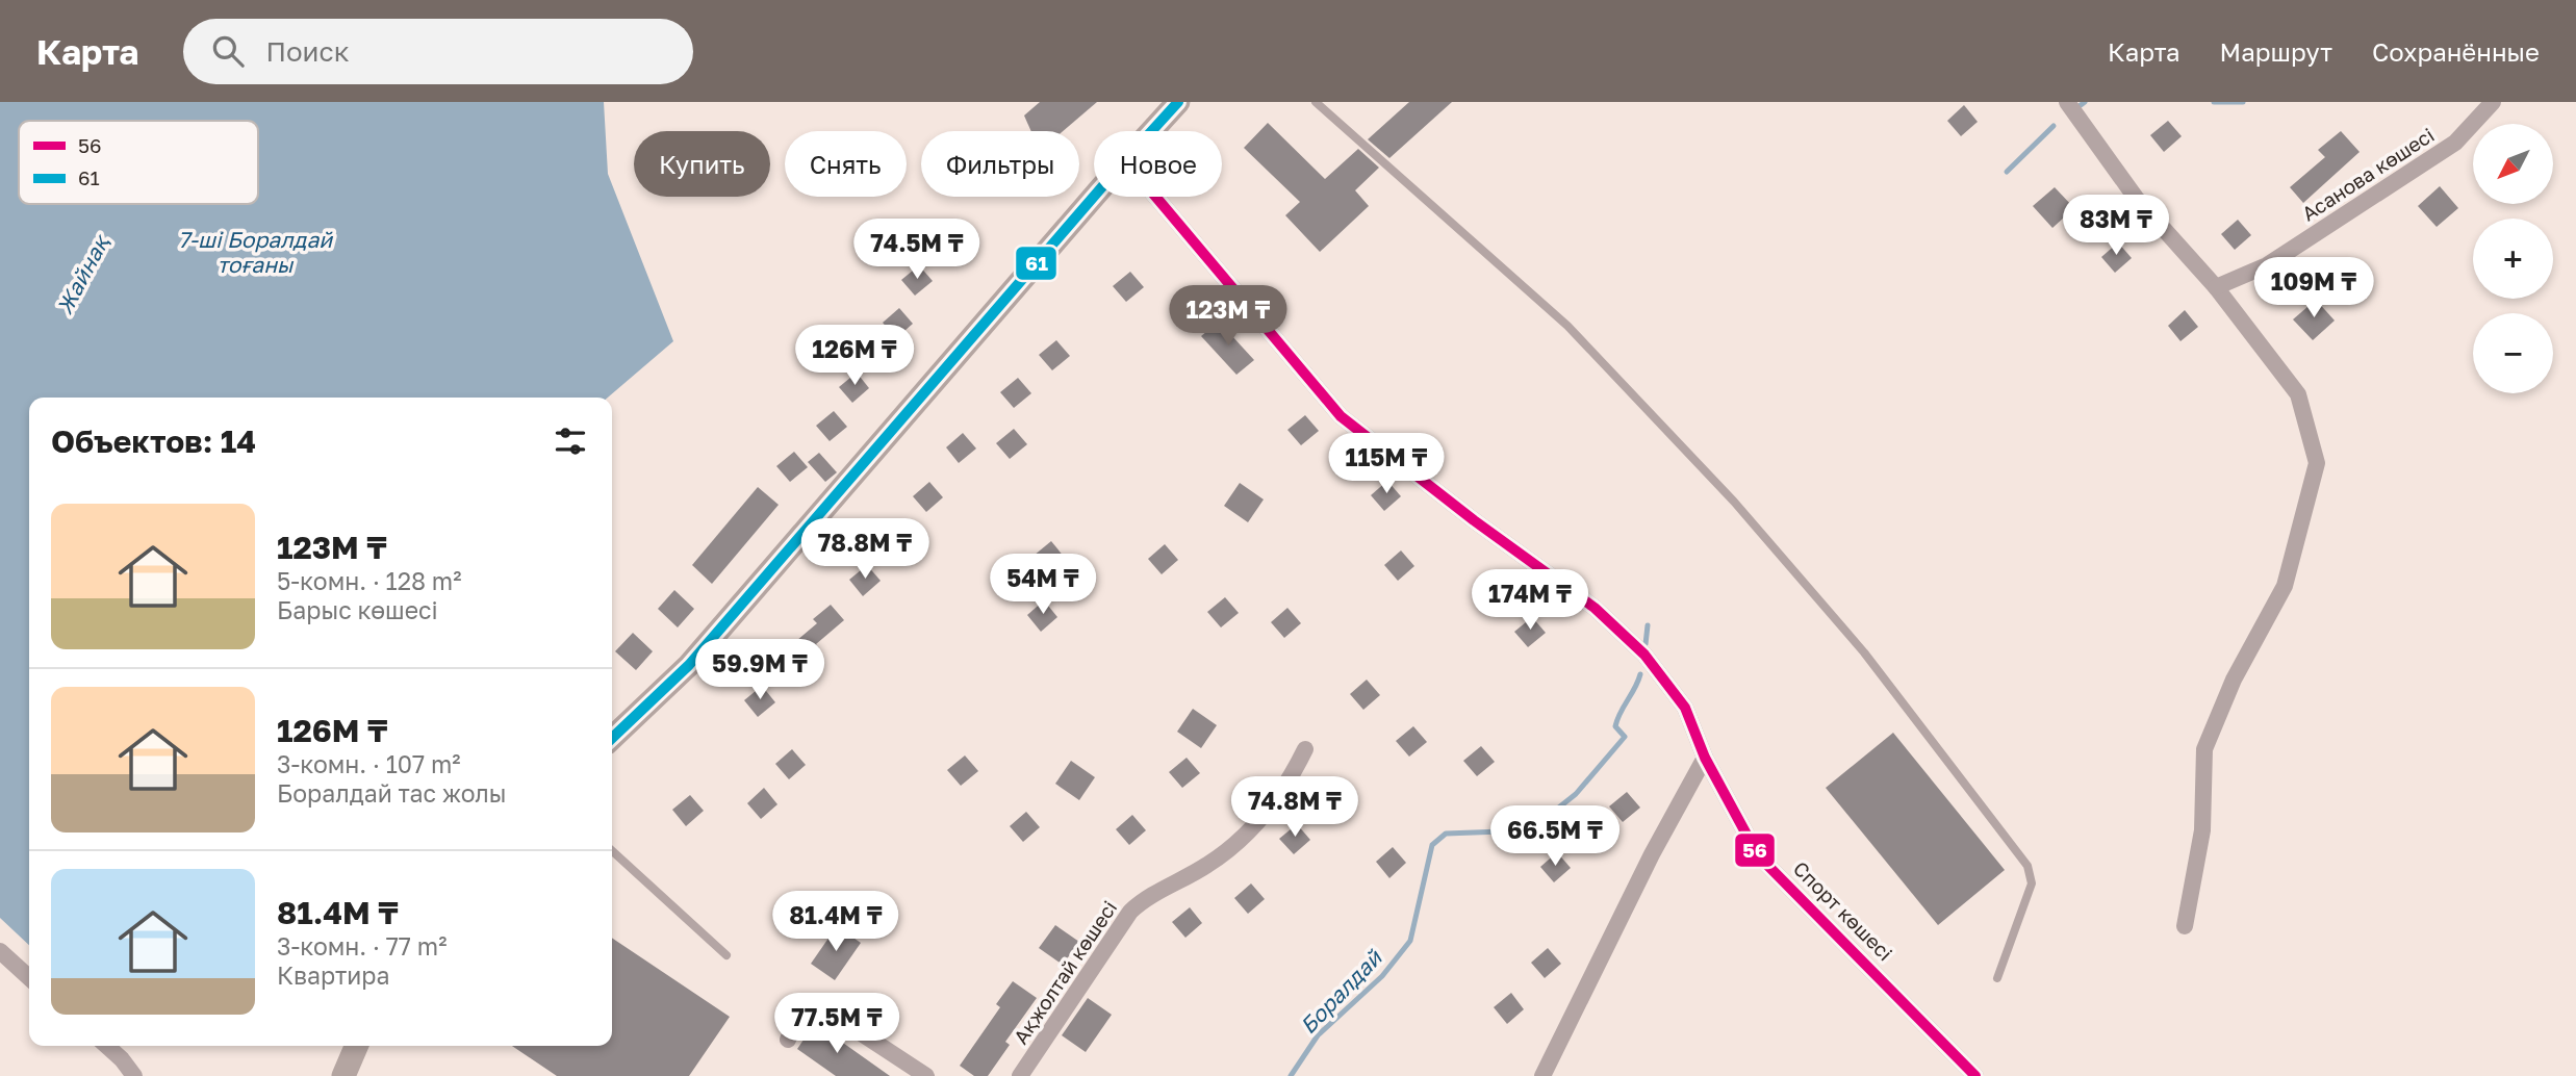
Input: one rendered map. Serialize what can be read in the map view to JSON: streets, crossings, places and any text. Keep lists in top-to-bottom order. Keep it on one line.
{"streets":{"street":["Асанова көшесі","Спорт көшесі","Ақжолтай көшесі"]},"water":["7-ші Боралдай тоғаны","Жайнақ","Боралдай"],"lines":["transit line 61","transit line 56"],"legend":["56","61"],"north":"bottom left","page":{"header":"Карта","search":"Поиск","nav":["Карта","Маршрут","Сохранённые"],"map_buttons":["+","−"],"chip":["Купить","Снять","Фильтры","Новое"],"price":["83M ₸","74.5M ₸","109M ₸","123M ₸","126M ₸","115M ₸","78.8M ₸","54M ₸","174M ₸","59.9M ₸","74.8M ₸","66.5M ₸","81.4M ₸","77.5M ₸"],"heading":"Объектов: 14","list":[{"name":"123M ₸","note":"5-комн. · 128 m² · Барыс көшесі"},{"name":"126M ₸","note":"3-комн. · 107 m² · Боралдай тас жолы"},{"name":"81.4M ₸","note":"3-комн. · 77 m² · Квартира"}]}}
